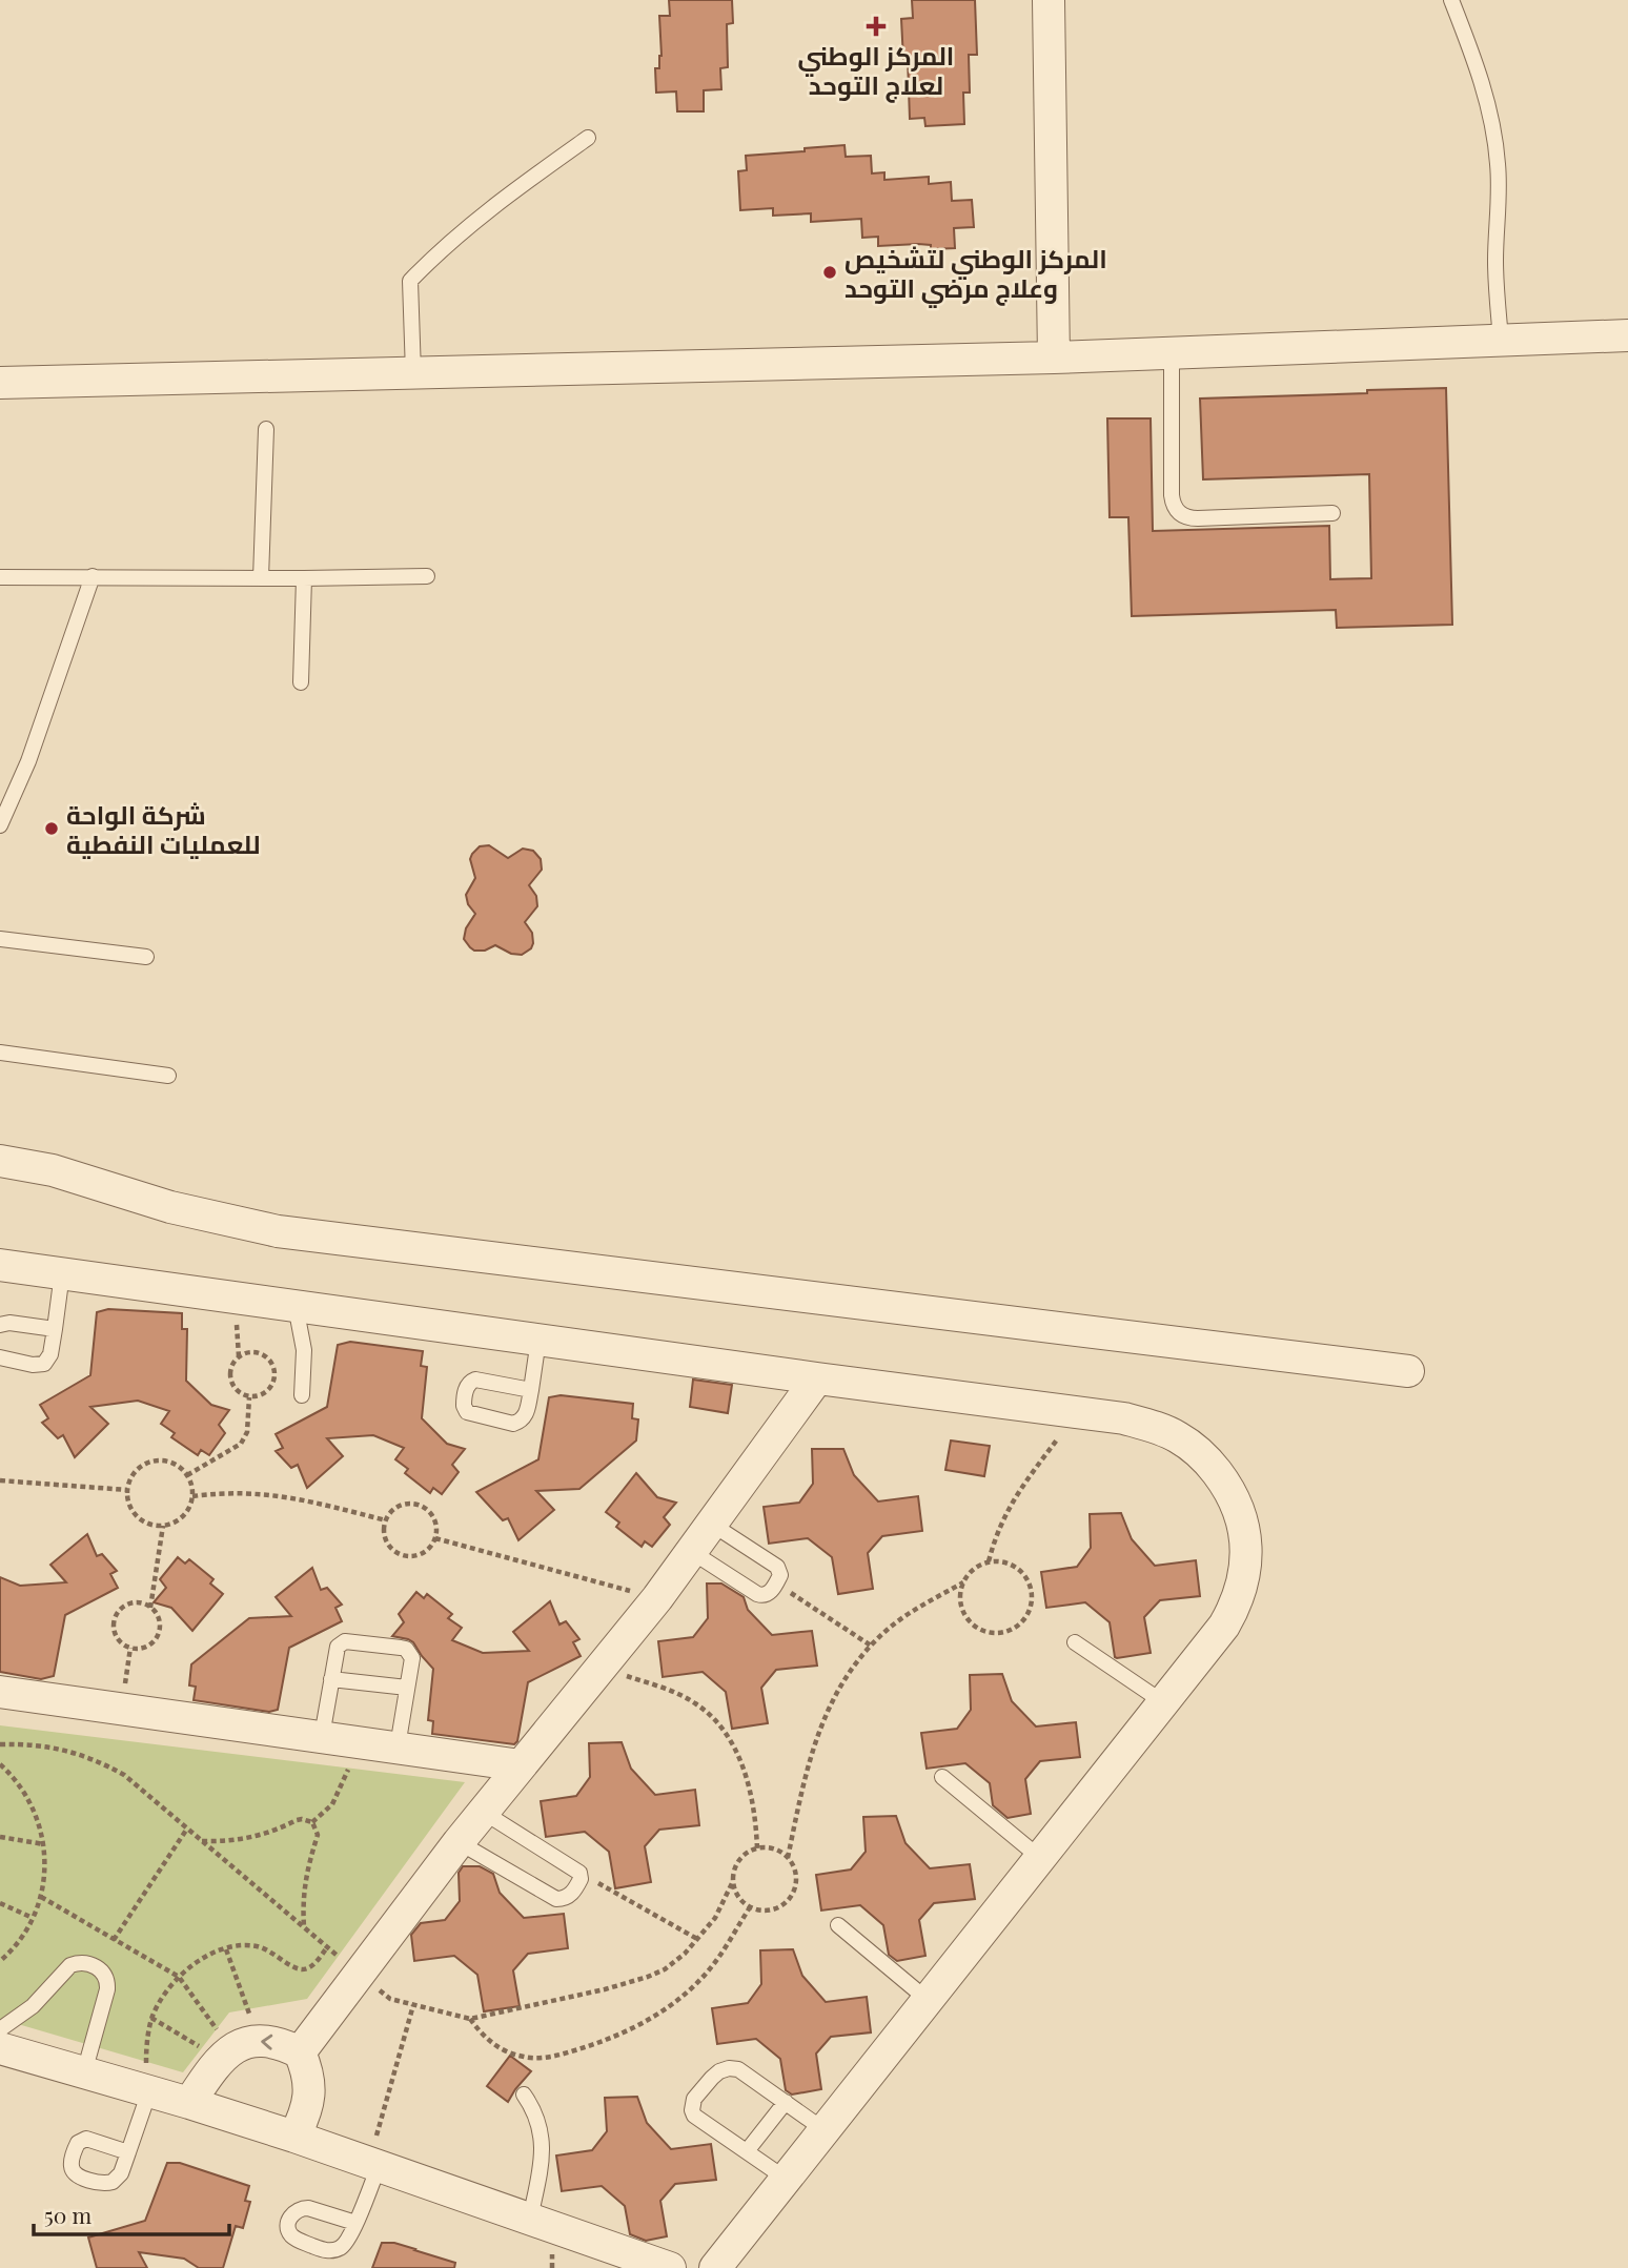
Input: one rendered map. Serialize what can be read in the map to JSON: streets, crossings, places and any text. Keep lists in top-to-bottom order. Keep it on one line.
{"places":{"health":["المركز الوطني لعلاج التوحد"],"other":["المركز الوطني لتشخيص وعلاج مرضي التوحد","شركة الواحة للعمليات النفطية"]},"scale_bar":"50 m"}
